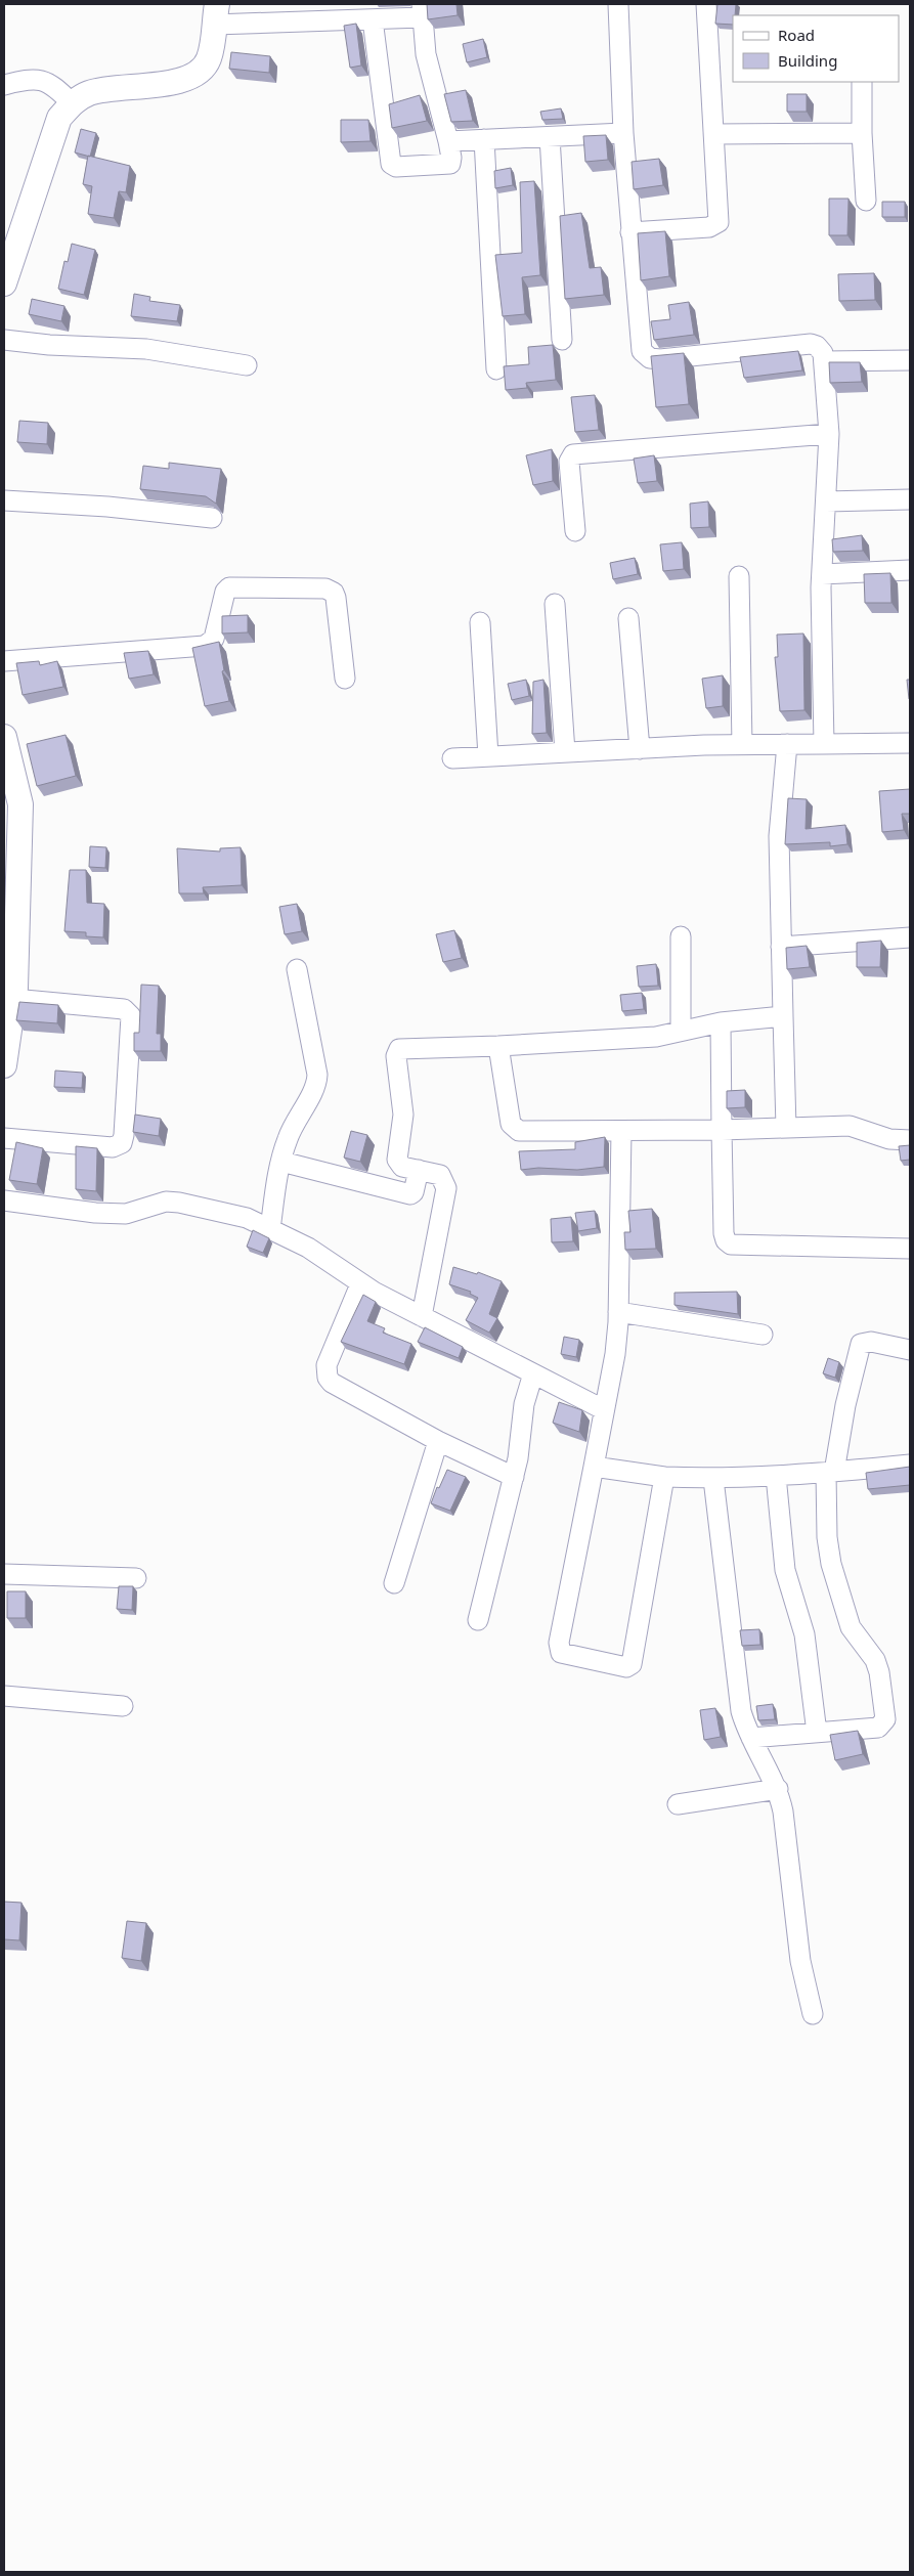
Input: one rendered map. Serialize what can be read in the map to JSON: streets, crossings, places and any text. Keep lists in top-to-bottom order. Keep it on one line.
{"legend":["Road","Building"]}
